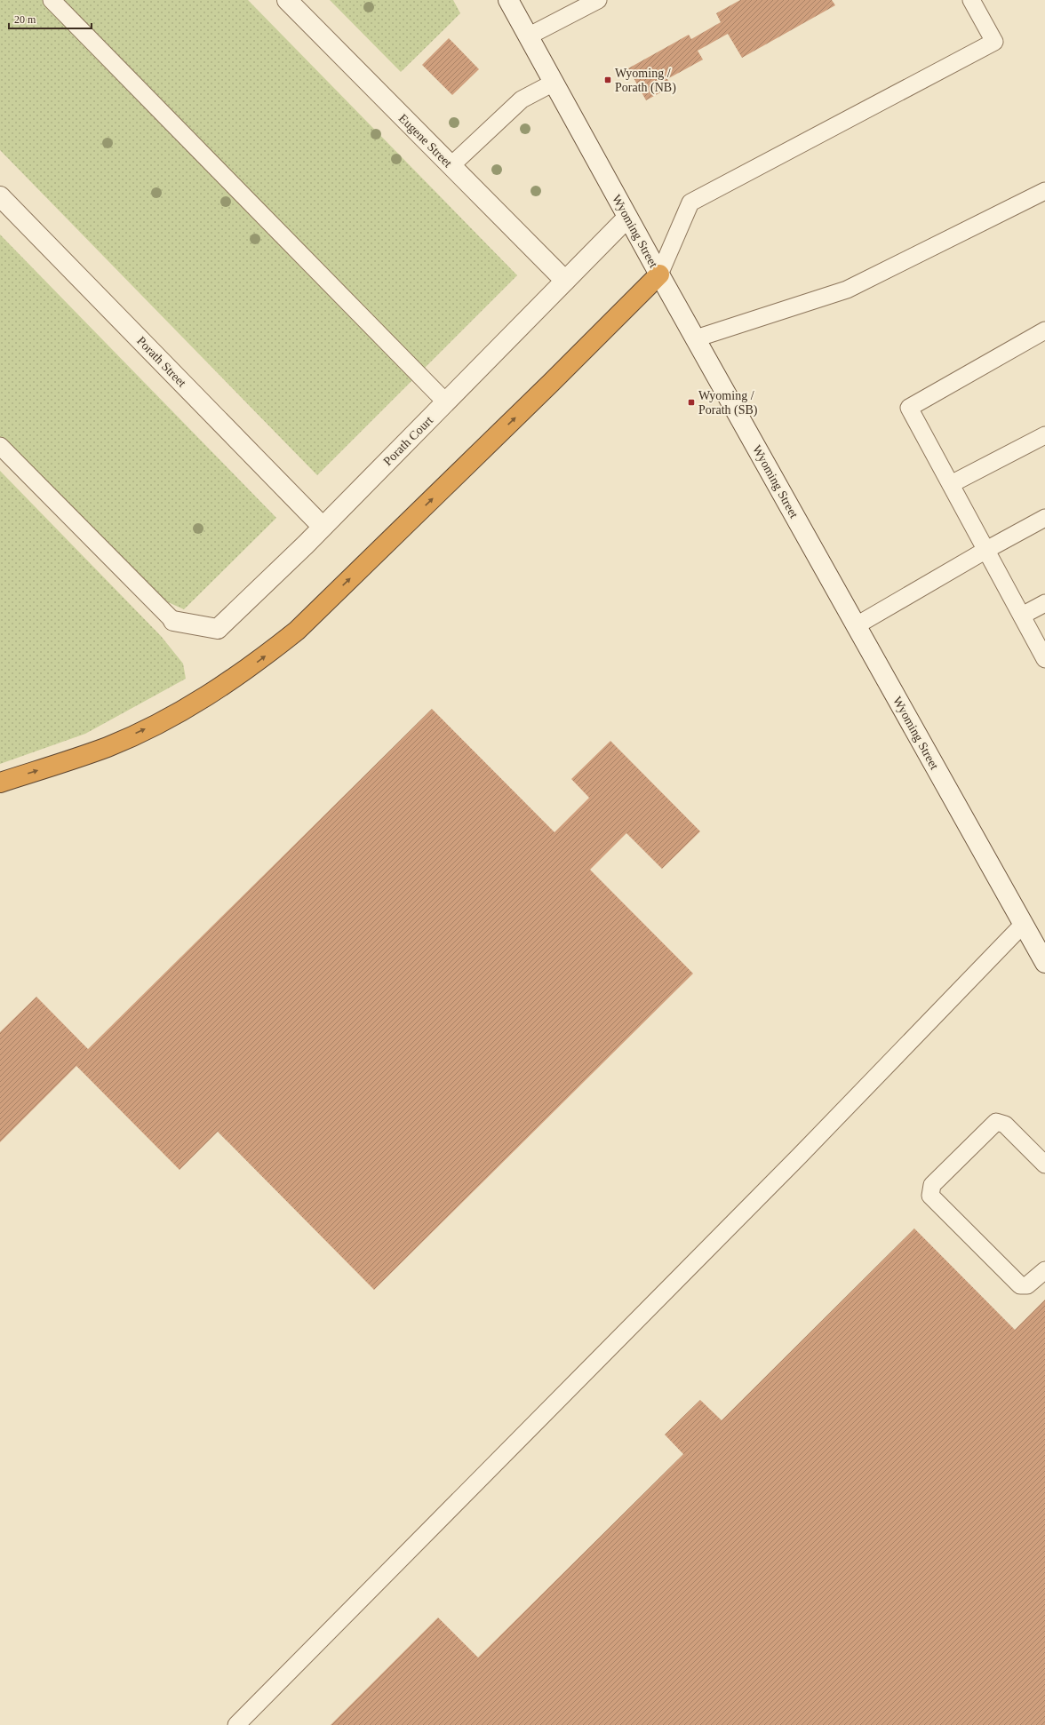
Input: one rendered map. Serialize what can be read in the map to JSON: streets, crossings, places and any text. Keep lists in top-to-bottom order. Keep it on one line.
{"streets":{"street":["Eugene Street","Wyoming Street","Porath Street","Porath Court"]},"crossings":[["Eugene Street","Porath Court"],["Wyoming Street","Porath Court"],["Porath Street","Porath Court"]],"places":{"transit":["Wyoming / Porath (NB)","Wyoming / Porath (SB)"]},"scale_bar":"20 m"}
